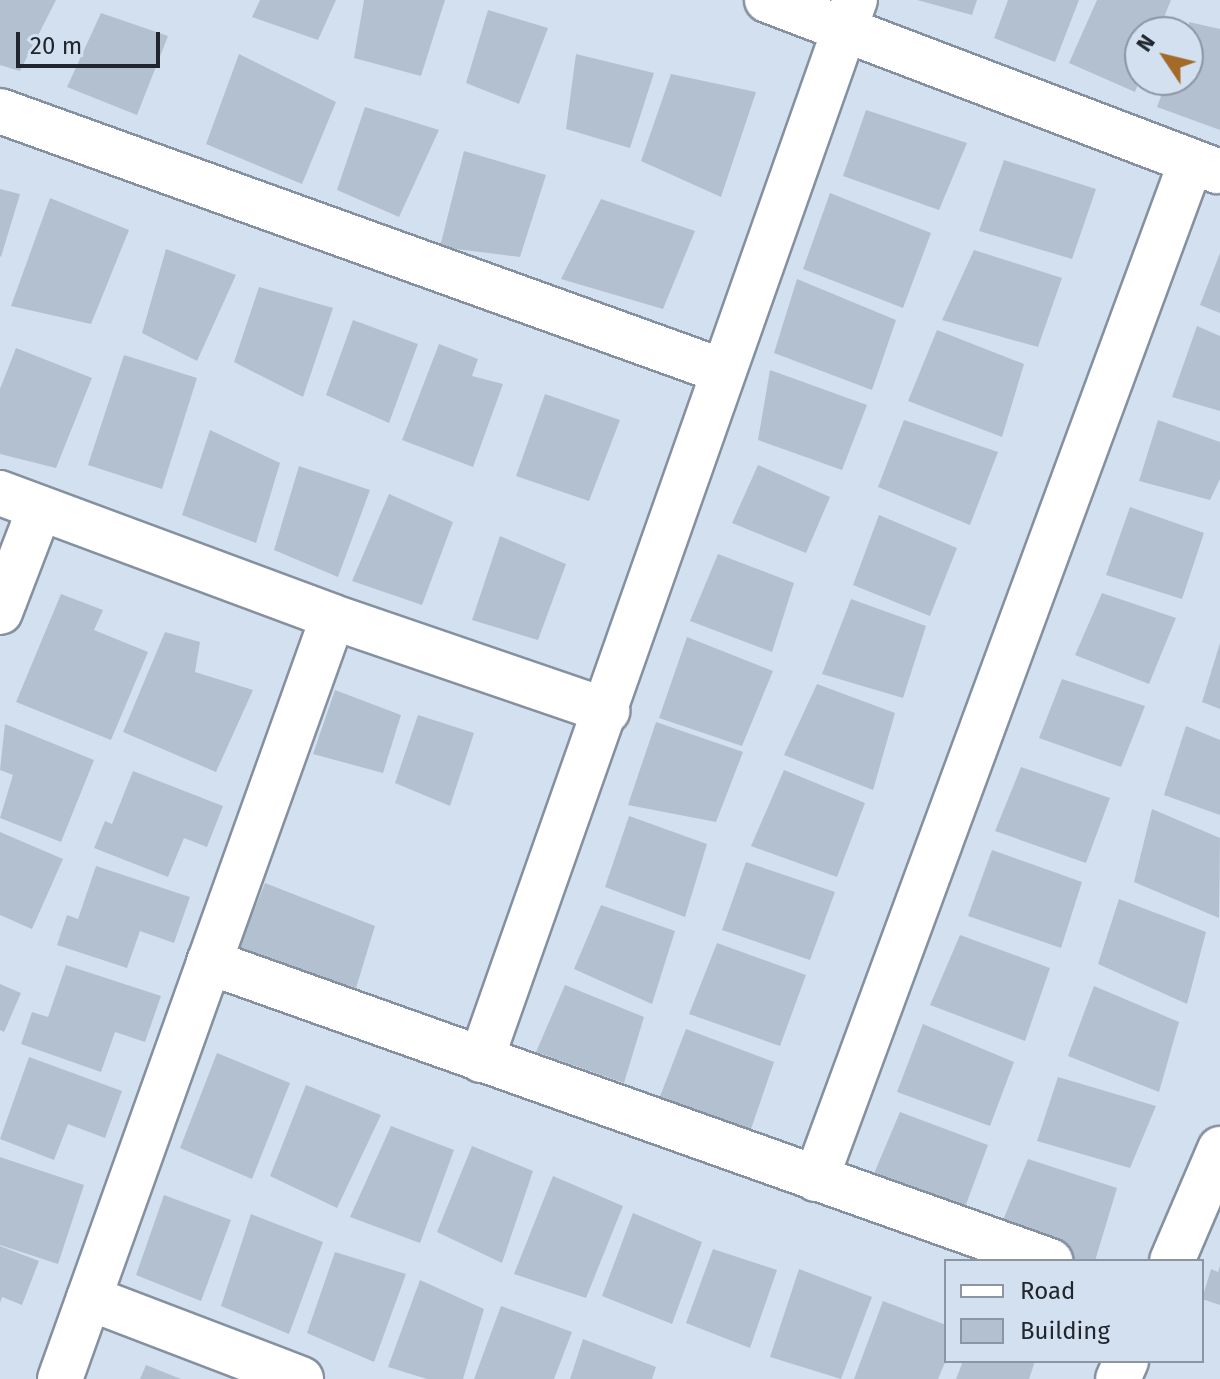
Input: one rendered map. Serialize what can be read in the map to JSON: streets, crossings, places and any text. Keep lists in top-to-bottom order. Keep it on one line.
{"legend":["Road","Building"],"scale_bar":"20 m","north":"top left"}
